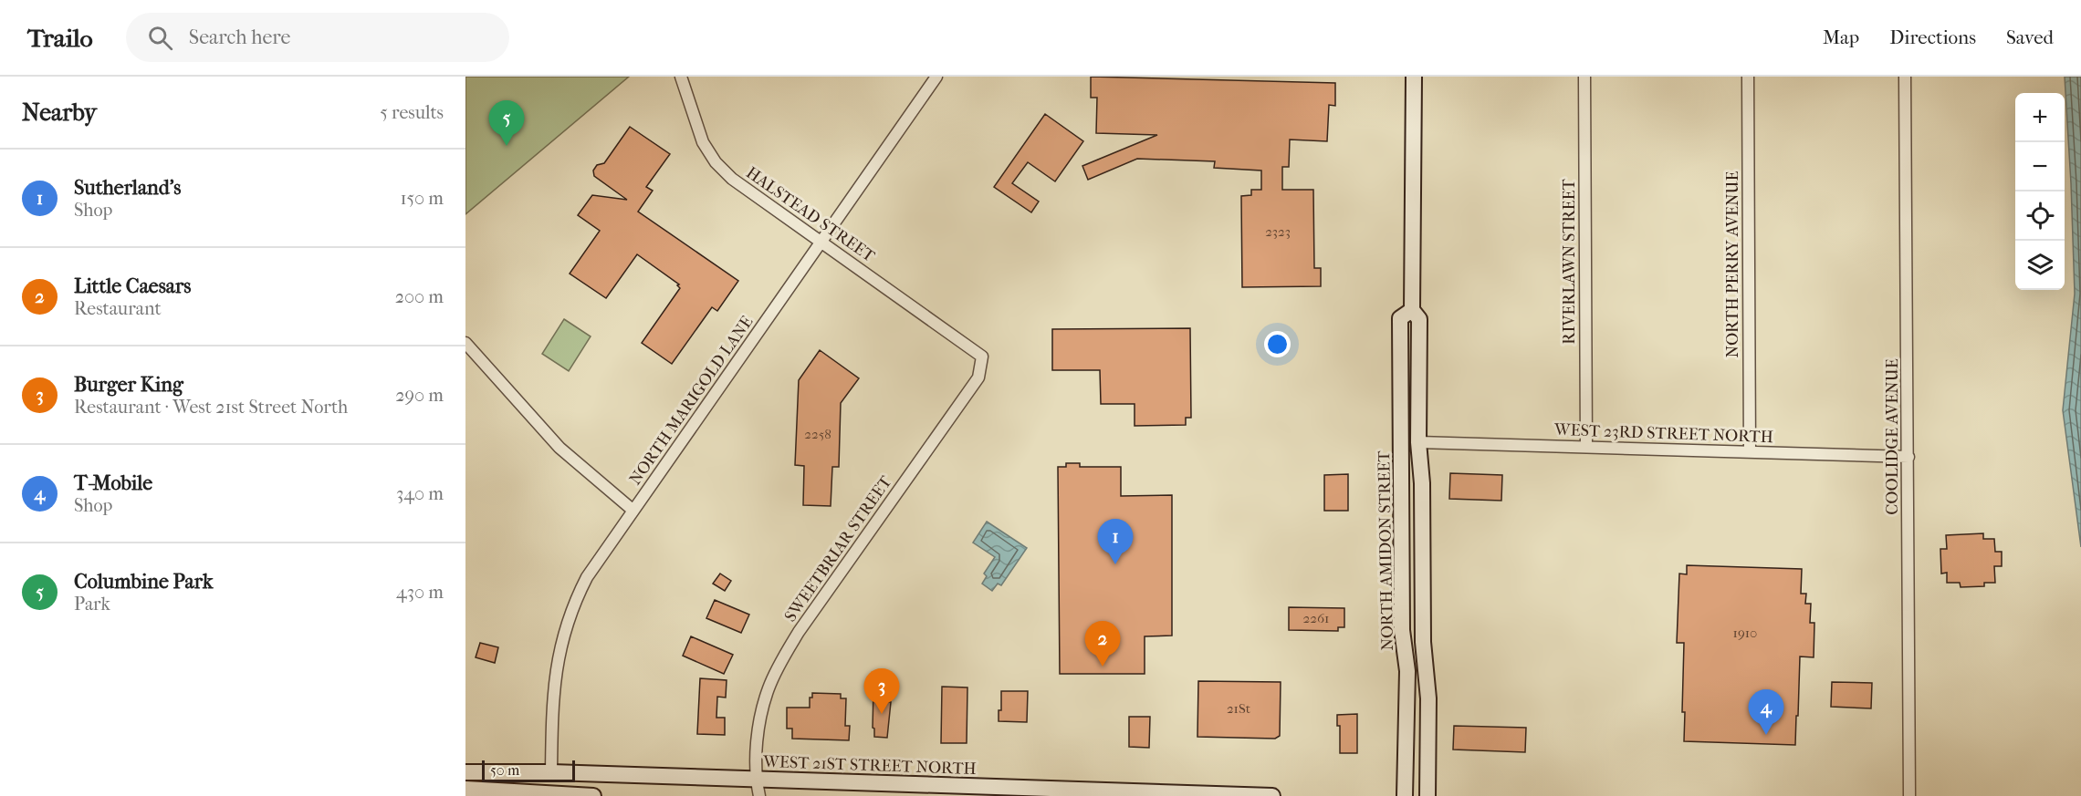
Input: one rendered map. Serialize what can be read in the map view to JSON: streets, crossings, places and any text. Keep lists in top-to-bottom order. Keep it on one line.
{"streets":{"main road":["NORTH AMIDON STREET","WEST 21ST STREET NORTH"],"street":["HALSTEAD STREET","RIVERLAWN STREET","NORTH PERRY AVENUE","NORTH MARIGOLD LANE","WEST 23RD STREET NORTH","COOLIDGE AVENUE","SWEETBRIAR STREET"]},"crossings":[["HALSTEAD STREET","NORTH MARIGOLD LANE"],["HALSTEAD STREET","SWEETBRIAR STREET"],["RIVERLAWN STREET","WEST 23RD STREET NORTH"],["NORTH PERRY AVENUE","WEST 23RD STREET NORTH"],["NORTH MARIGOLD LANE","WEST 21ST STREET NORTH"],["WEST 23RD STREET NORTH","COOLIDGE AVENUE"],["WEST 23RD STREET NORTH","NORTH AMIDON STREET"],["SWEETBRIAR STREET","WEST 21ST STREET NORTH"]],"house_numbers":["2323","2258","2261","1910","21St"],"scale_bar":"50 m","page":{"header":"Trailo","search":"Search here","nav":["Map","Directions","Saved"],"heading":["Nearby","5 results"],"map_buttons":["+","−"],"pins":["5","1","2","3","4"],"list":[{"mark":"1","name":"Sutherland's","note":"Shop","value":"150 m"},{"mark":"2","name":"Little Caesars","note":"Restaurant","value":"200 m"},{"mark":"3","name":"Burger King","note":"Restaurant · West 21st Street North","value":"290 m"},{"mark":"4","name":"T-Mobile","note":"Shop","value":"340 m"},{"mark":"5","name":"Columbine Park","note":"Park","value":"430 m"}],"scale":"50 m"}}
